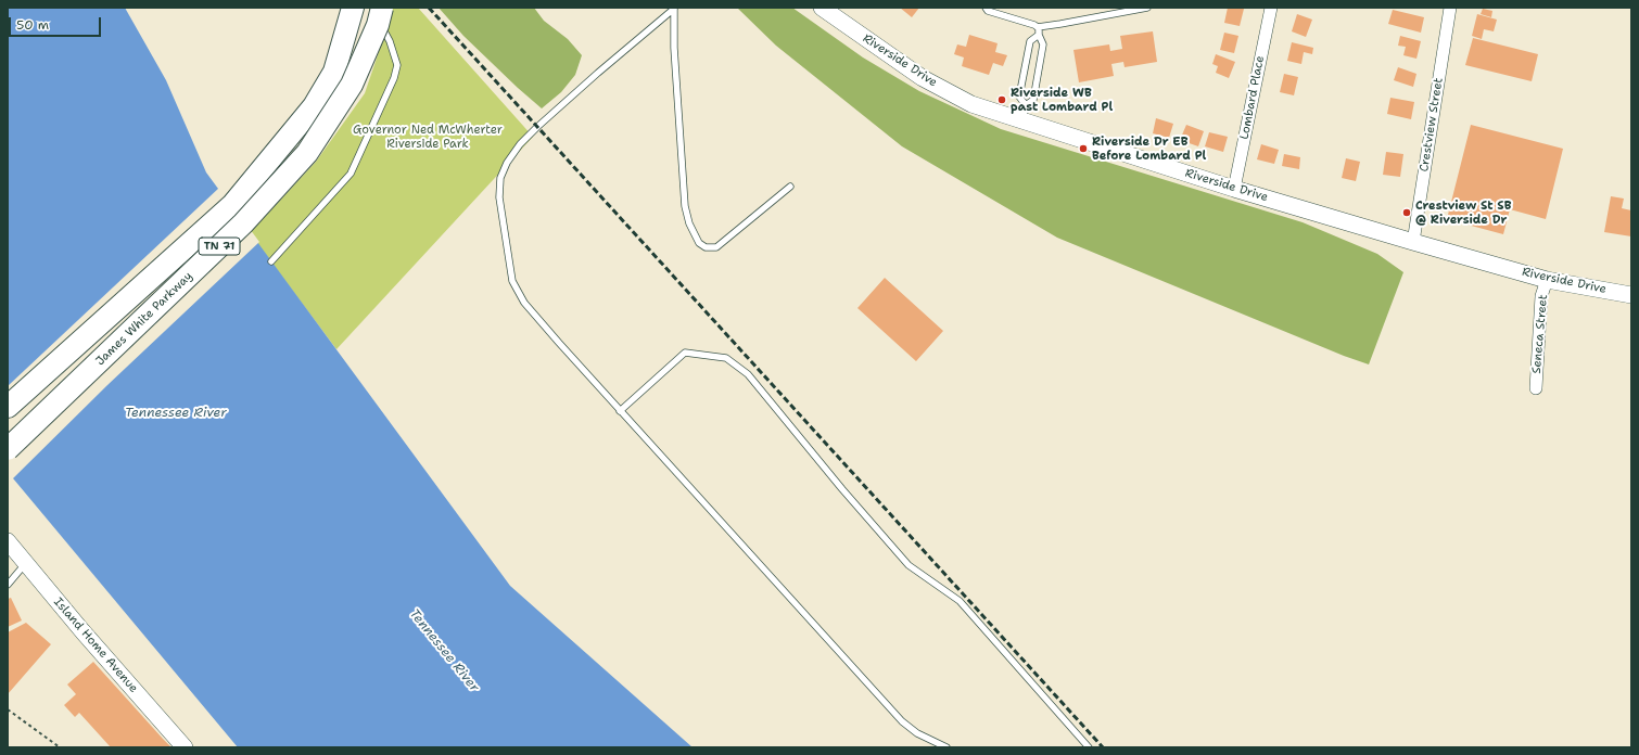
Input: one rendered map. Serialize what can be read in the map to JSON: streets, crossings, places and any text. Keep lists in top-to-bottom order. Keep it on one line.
{"streets":{"highway":["TN 71","James White Parkway"],"street":["Riverside Drive","Lombard Place","Crestview Street","Seneca Street","Island Home Avenue"]},"crossings":[["Riverside Drive","Lombard Place"],["Riverside Drive","Crestview Street"],["Riverside Drive","Seneca Street"]],"water":["Tennessee River"],"parks":["Governor Ned McWherter Riverside Park"],"places":["Riverside WB past Lombard Pl","Riverside Dr EB Before Lombard Pl","Crestview St SB @ Riverside Dr"],"scale_bar":"50 m"}
